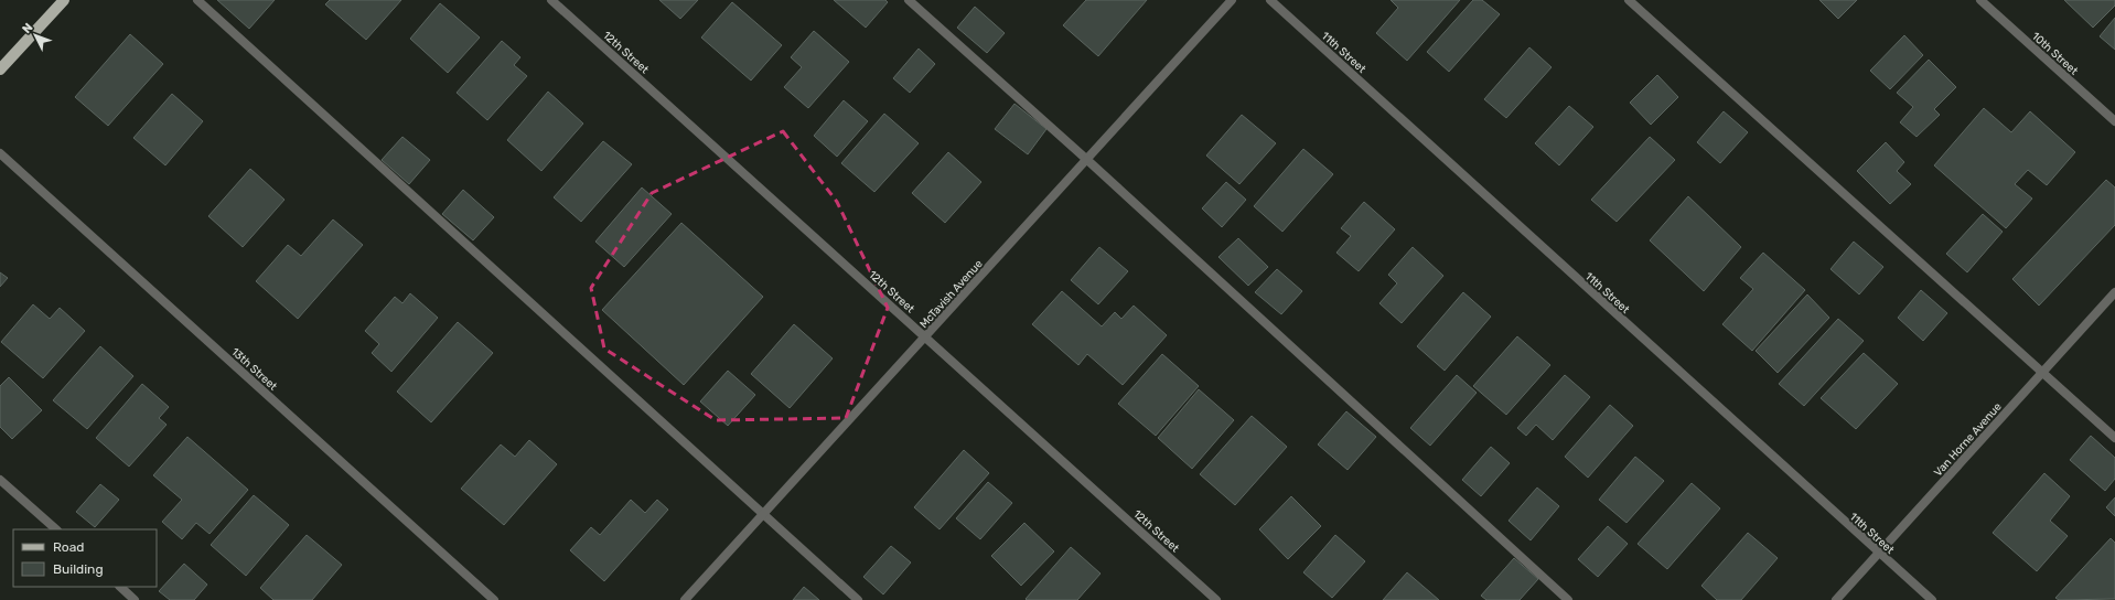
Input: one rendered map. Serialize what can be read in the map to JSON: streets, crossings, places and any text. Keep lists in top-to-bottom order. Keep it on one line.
{"streets":{"street":["12th Street","11th Street","10th Street","McTavish Avenue","13th Street","Van Horne Avenue"]},"crossings":[["12th Street","McTavish Avenue"],["11th Street","Van Horne Avenue"]],"legend":["Road","Building"],"north":"top left"}
